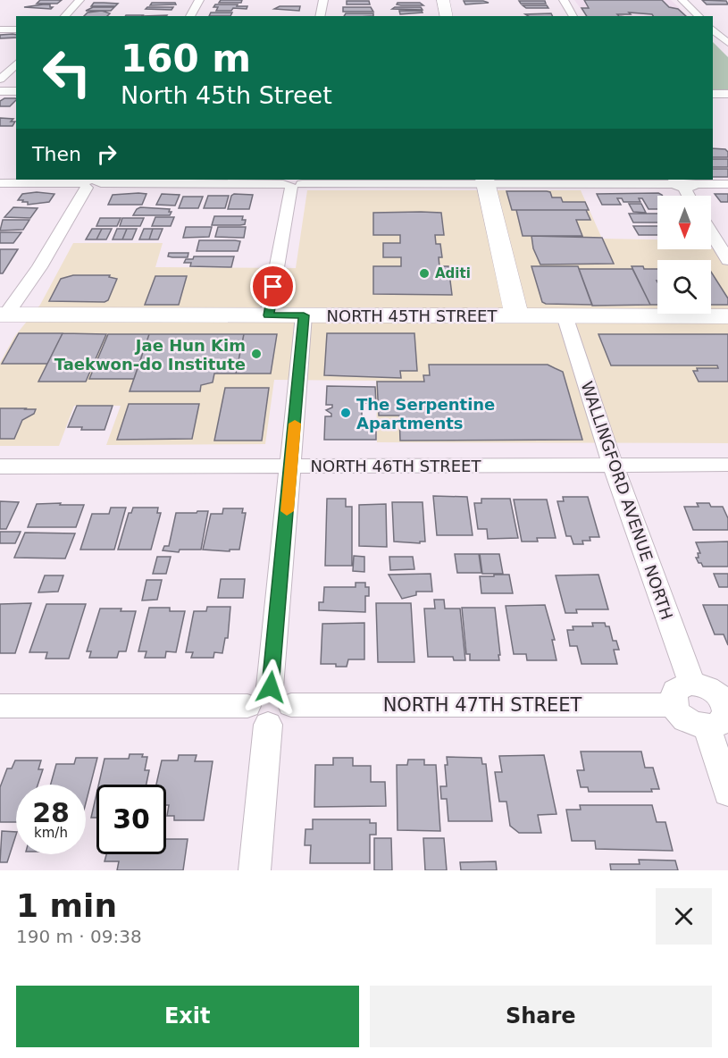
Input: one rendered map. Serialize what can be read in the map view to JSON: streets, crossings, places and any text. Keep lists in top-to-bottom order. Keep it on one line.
{"streets":{"main road":["NORTH 45TH STREET"],"street":["NORTH 46TH STREET","WALLINGFORD AVENUE NORTH","NORTH 47TH STREET"]},"crossings":[["NORTH 45TH STREET","WALLINGFORD AVENUE NORTH"],["NORTH 46TH STREET","WALLINGFORD AVENUE NORTH"],["WALLINGFORD AVENUE NORTH","NORTH 47TH STREET"]],"places":["Aditi","Jae Hun Kim Taekwon-do Institute","The Serpentine Apartments"],"north":"bottom","page":{"turn":["160 m","North 45th Street"],"then":"Then","speed":"28 km/h","limit":"30","heading":["1 min","190 m · 09:38"],"buttons":["Exit","Share"]}}
